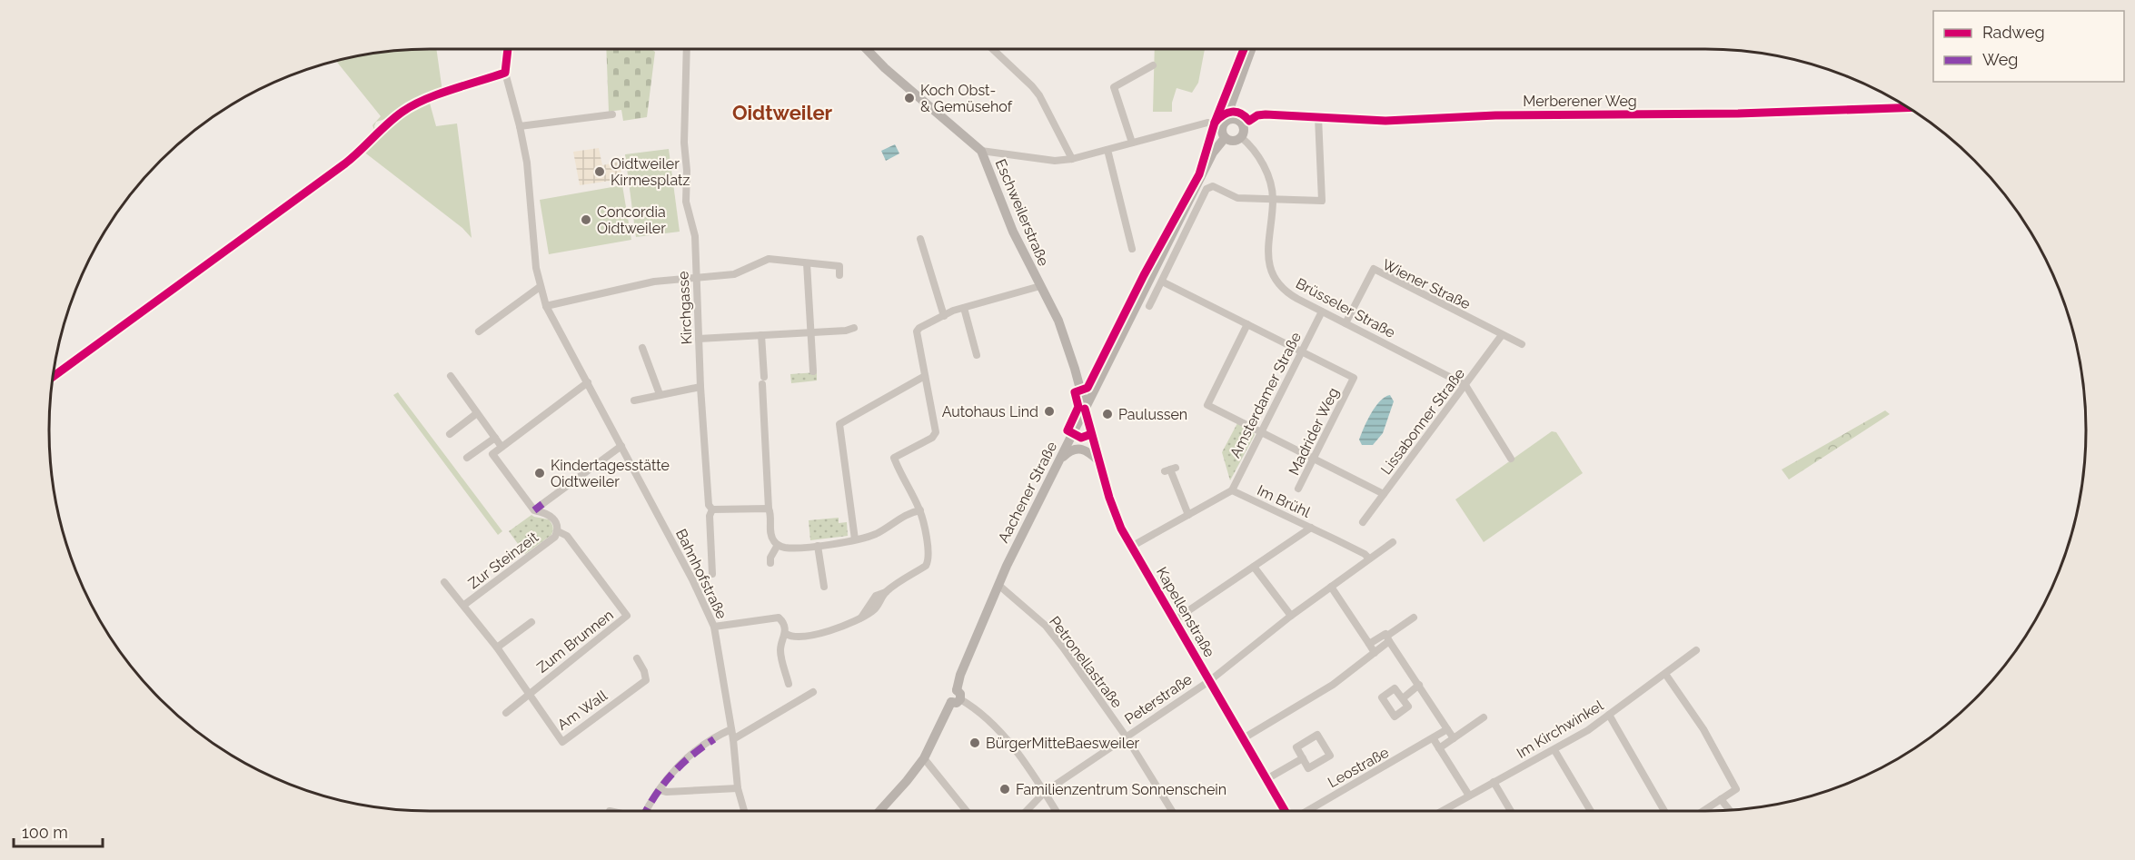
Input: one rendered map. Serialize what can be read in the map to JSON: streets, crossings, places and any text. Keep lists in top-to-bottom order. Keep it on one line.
{"streets":{"main road":["Eschweilerstraße","Aachener Straße","Kapellenstraße"],"street":["Merberener Weg","Wiener Straße","Kirchgasse","Brüsseler Straße","Amsterdamer Straße","Lissabonner Straße","Madrider Weg","Im Brühl","Zur Steinzeit","Bahnhofstraße","Zum Brunnen","Petronellastraße","Peterstraße","Am Wall","Im Kirchwinkel","Leostraße"]},"crossings":[["Merberener Weg","Brüsseler Straße"],["Merberener Weg","Aachener Straße"],["Eschweilerstraße","Aachener Straße"],["Eschweilerstraße","Kapellenstraße"],["Wiener Straße","Brüsseler Straße"],["Wiener Straße","Lissabonner Straße"],["Brüsseler Straße","Amsterdamer Straße"],["Brüsseler Straße","Lissabonner Straße"],["Brüsseler Straße","Aachener Straße"],["Amsterdamer Straße","Madrider Weg"],["Amsterdamer Straße","Im Brühl"],["Aachener Straße","Kapellenstraße"],["Aachener Straße","Petronellastraße"],["Im Brühl","Peterstraße"],["Zur Steinzeit","Zum Brunnen"],["Zur Steinzeit","Am Wall"],["Kapellenstraße","Peterstraße"],["Zum Brunnen","Am Wall"],["Petronellastraße","Peterstraße"]],"districts":["Oidtweiler"],"places":["Koch Obst- & Gemüsehof","Oidtweiler Kirmesplatz","Concordia Oidtweiler","Autohaus Lind","Paulussen","Kindertagesstätte Oidtweiler","BürgerMitteBaesweiler","Familienzentrum Sonnenschein"],"legend":["Radweg","Weg"],"scale_bar":"100 m"}
